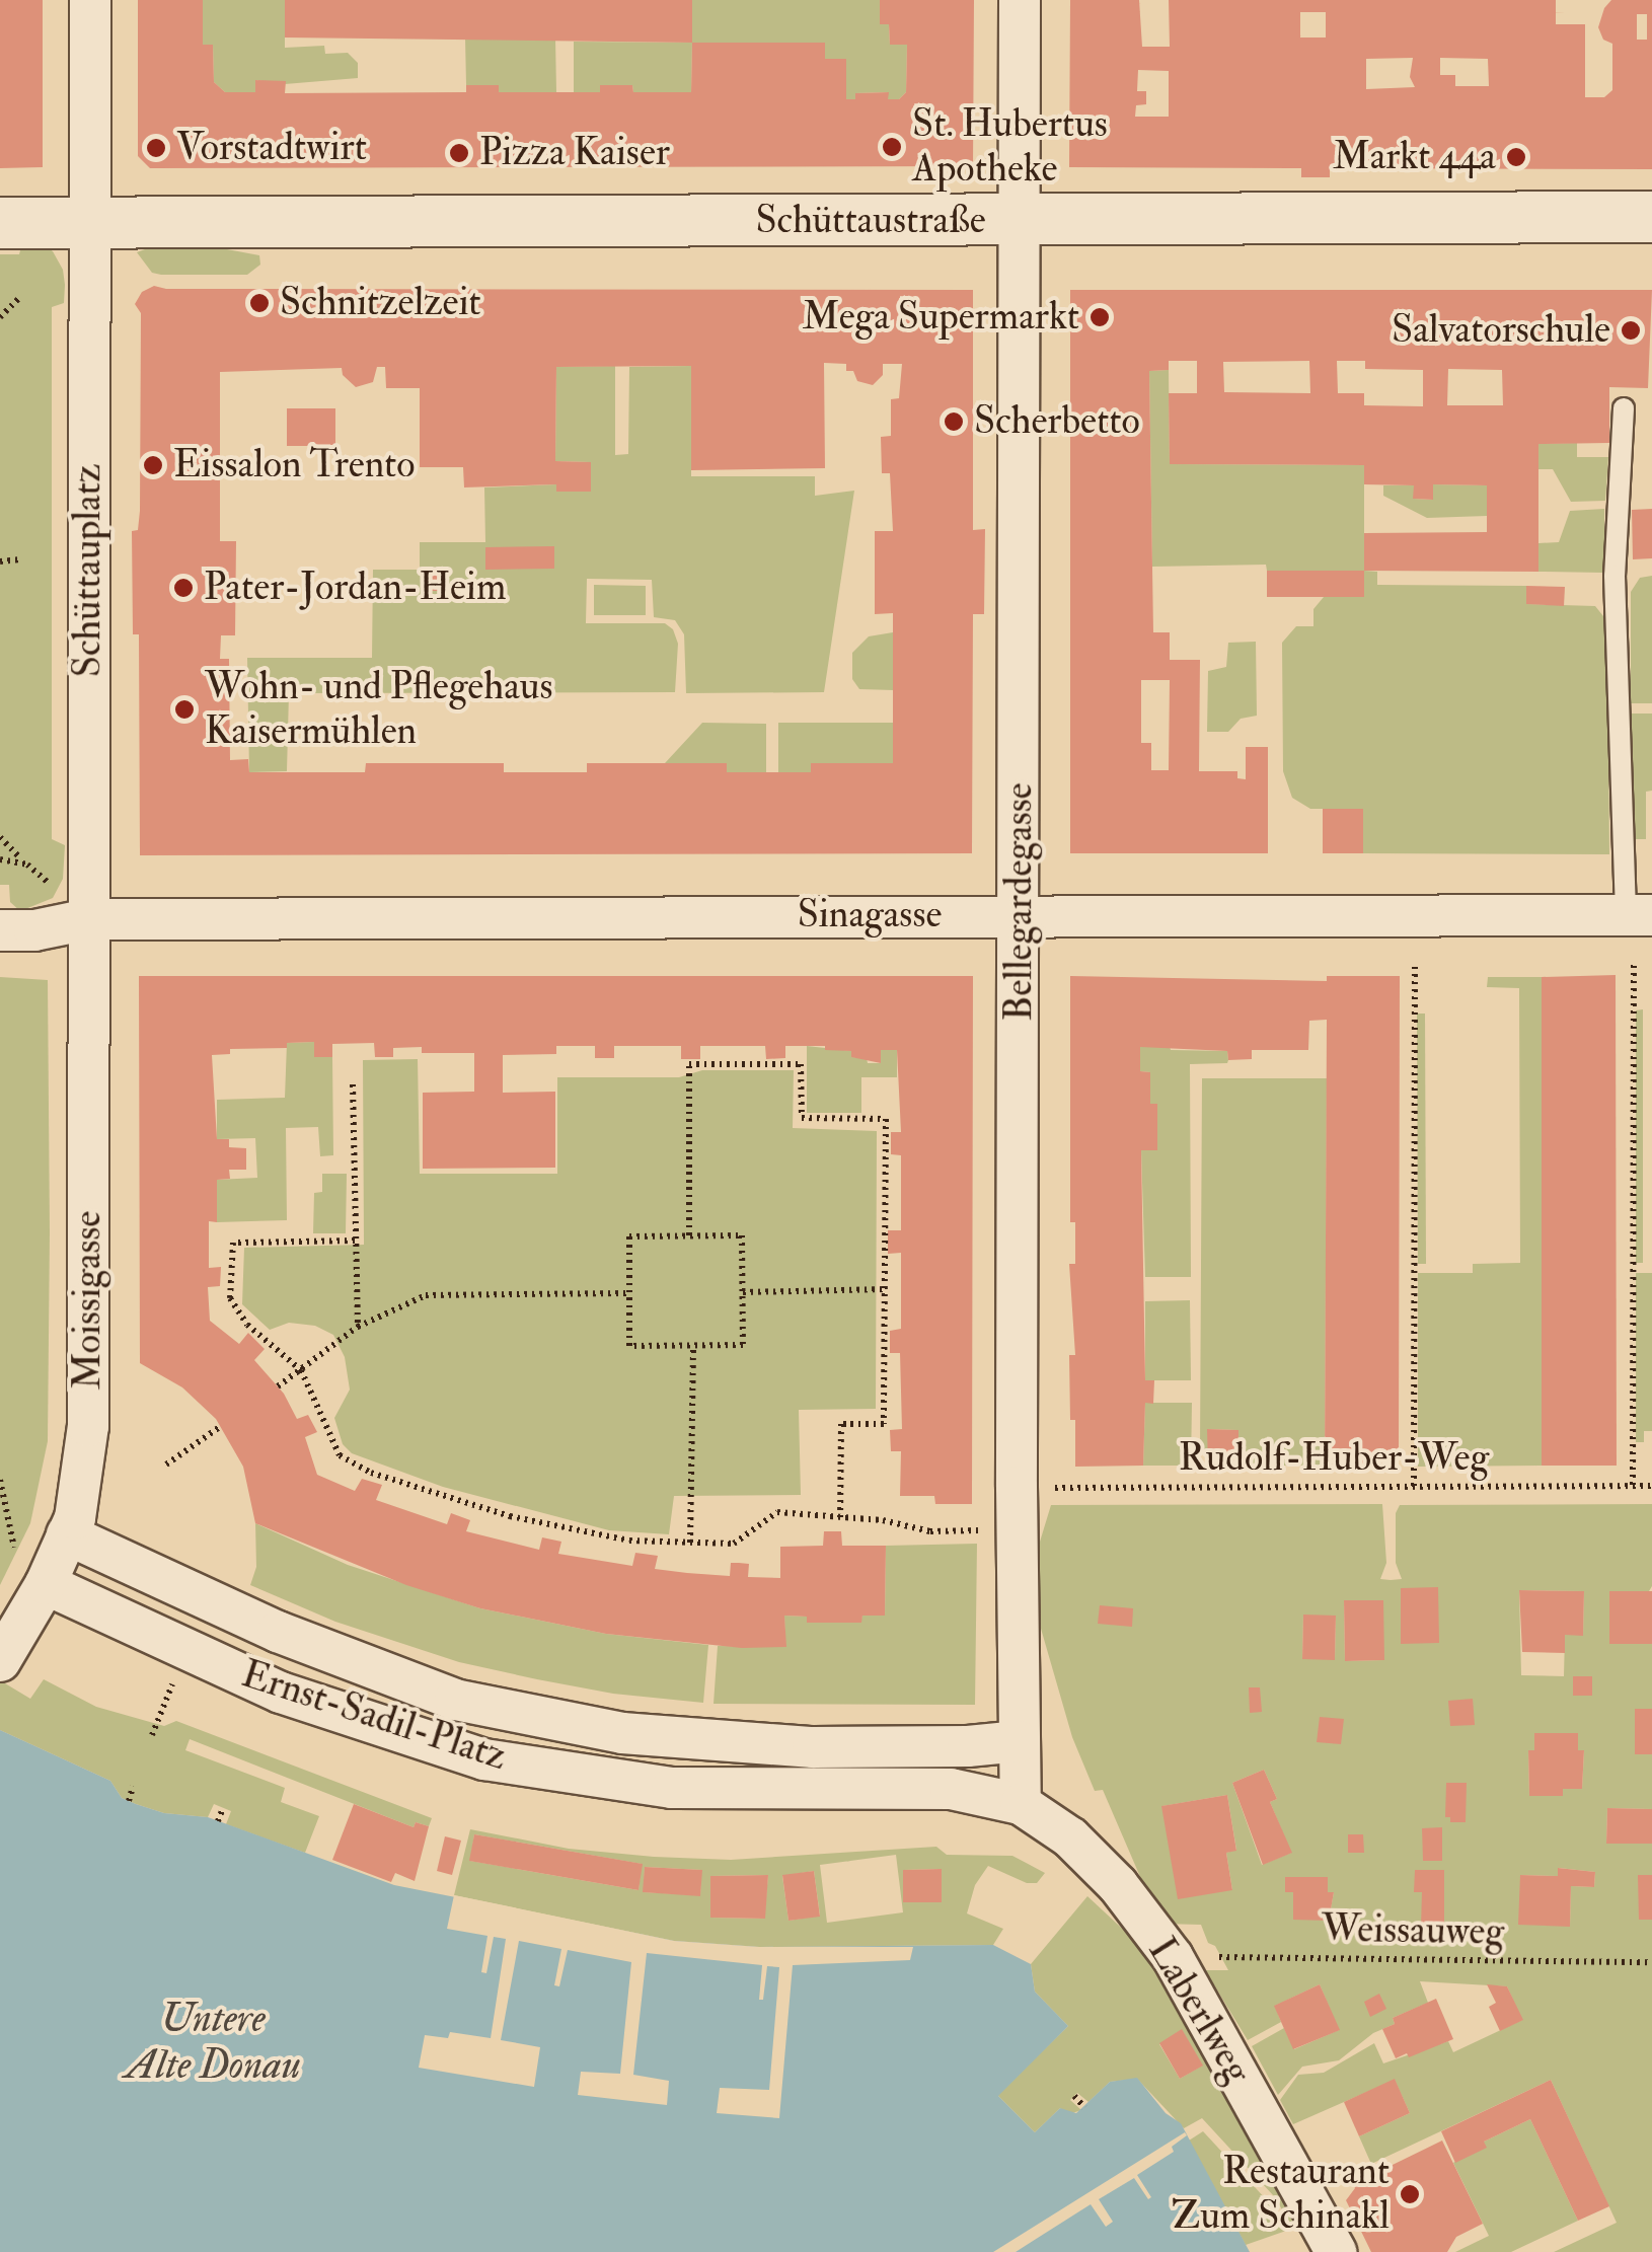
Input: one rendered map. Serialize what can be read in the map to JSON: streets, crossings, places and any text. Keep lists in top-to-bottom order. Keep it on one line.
{"streets":{"street":["Schüttaustraße","Schüttauplatz","Bellegardegasse","Sinagasse","Moissigasse","Ernst-Sadil-Platz","Laberlweg"],"path":["Rudolf-Huber-Weg","Weissauweg"]},"crossings":[["Schüttaustraße","Schüttauplatz"],["Schüttaustraße","Bellegardegasse"],["Schüttauplatz","Sinagasse"],["Schüttauplatz","Moissigasse"],["Bellegardegasse","Sinagasse"],["Bellegardegasse","Rudolf-Huber-Weg"],["Bellegardegasse","Ernst-Sadil-Platz"],["Bellegardegasse","Laberlweg"],["Sinagasse","Moissigasse"],["Moissigasse","Ernst-Sadil-Platz"],["Ernst-Sadil-Platz","Laberlweg"],["Weissauweg","Laberlweg"]],"water":["Untere Alte Donau"],"places":["St. Hubertus Apotheke","Vorstadtwirt","Pizza Kaiser","Markt 44a","Schnitzelzeit","Mega Supermarkt","Salvatorschule","Scherbetto","Eissalon Trento","Pater-Jordan-Heim","Wohn- und Pflegehaus Kaisermühlen","Restaurant Zum Schinakl"]}
